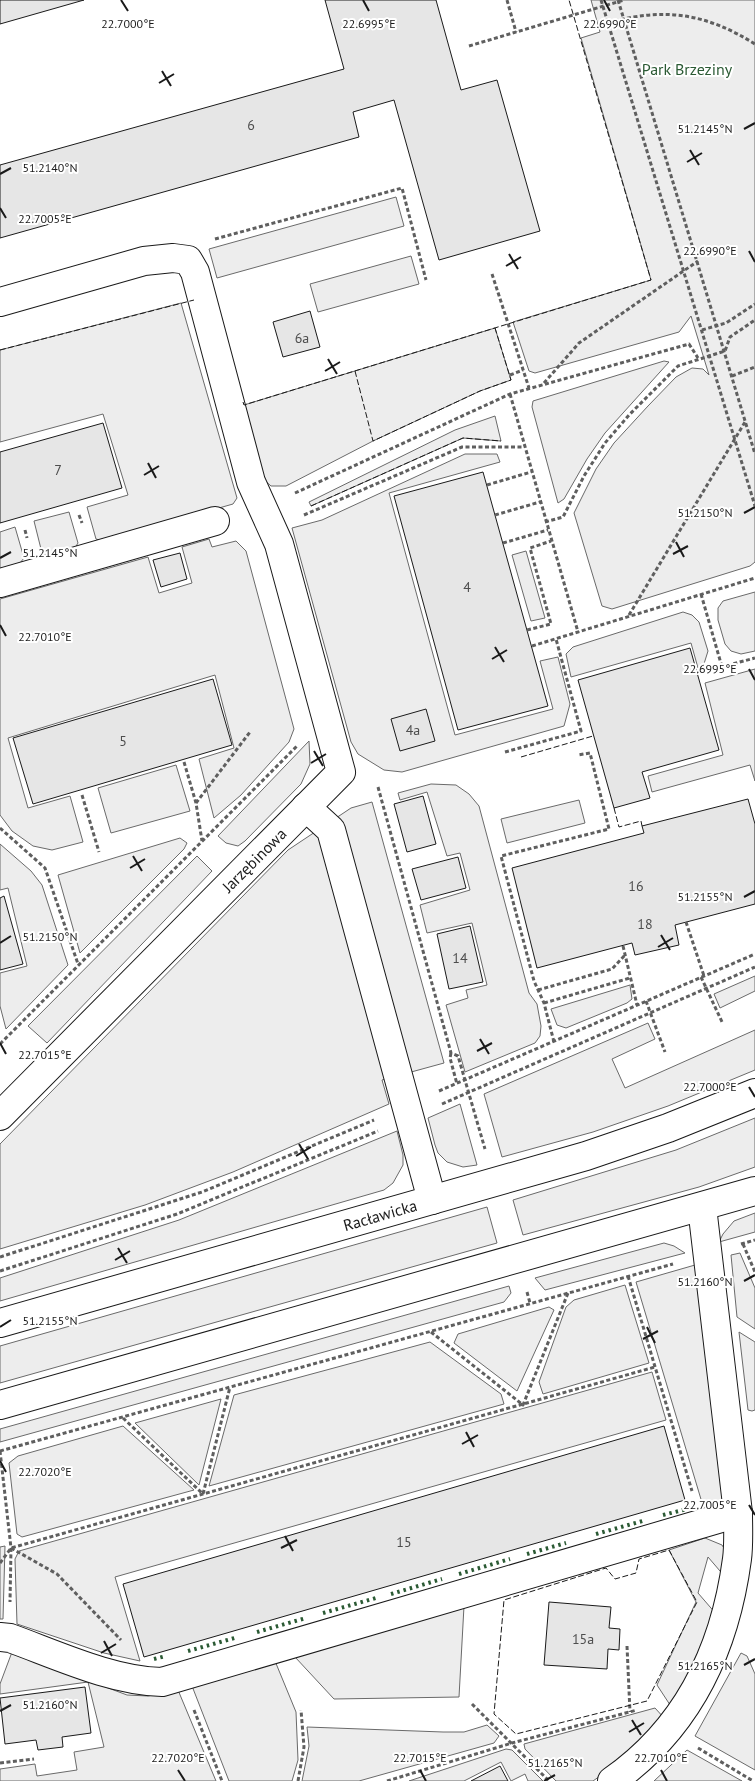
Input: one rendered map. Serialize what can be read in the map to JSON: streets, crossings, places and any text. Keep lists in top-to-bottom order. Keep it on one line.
{"streets":{"street":["Jarzębinowa","Racławicka"]},"parks":["Park Brzeziny"],"house_numbers":["6","6a","7","4","4a","5","16","18","14","15","15a"],"coordinates":["22.7000°E","22.6995°E","22.6990°E","51.2145°N","51.2140°N","22.7005°E","51.2150°N","22.7010°E","51.2155°N","22.7015°E","51.2160°N","22.7020°E","51.2165°N"]}
